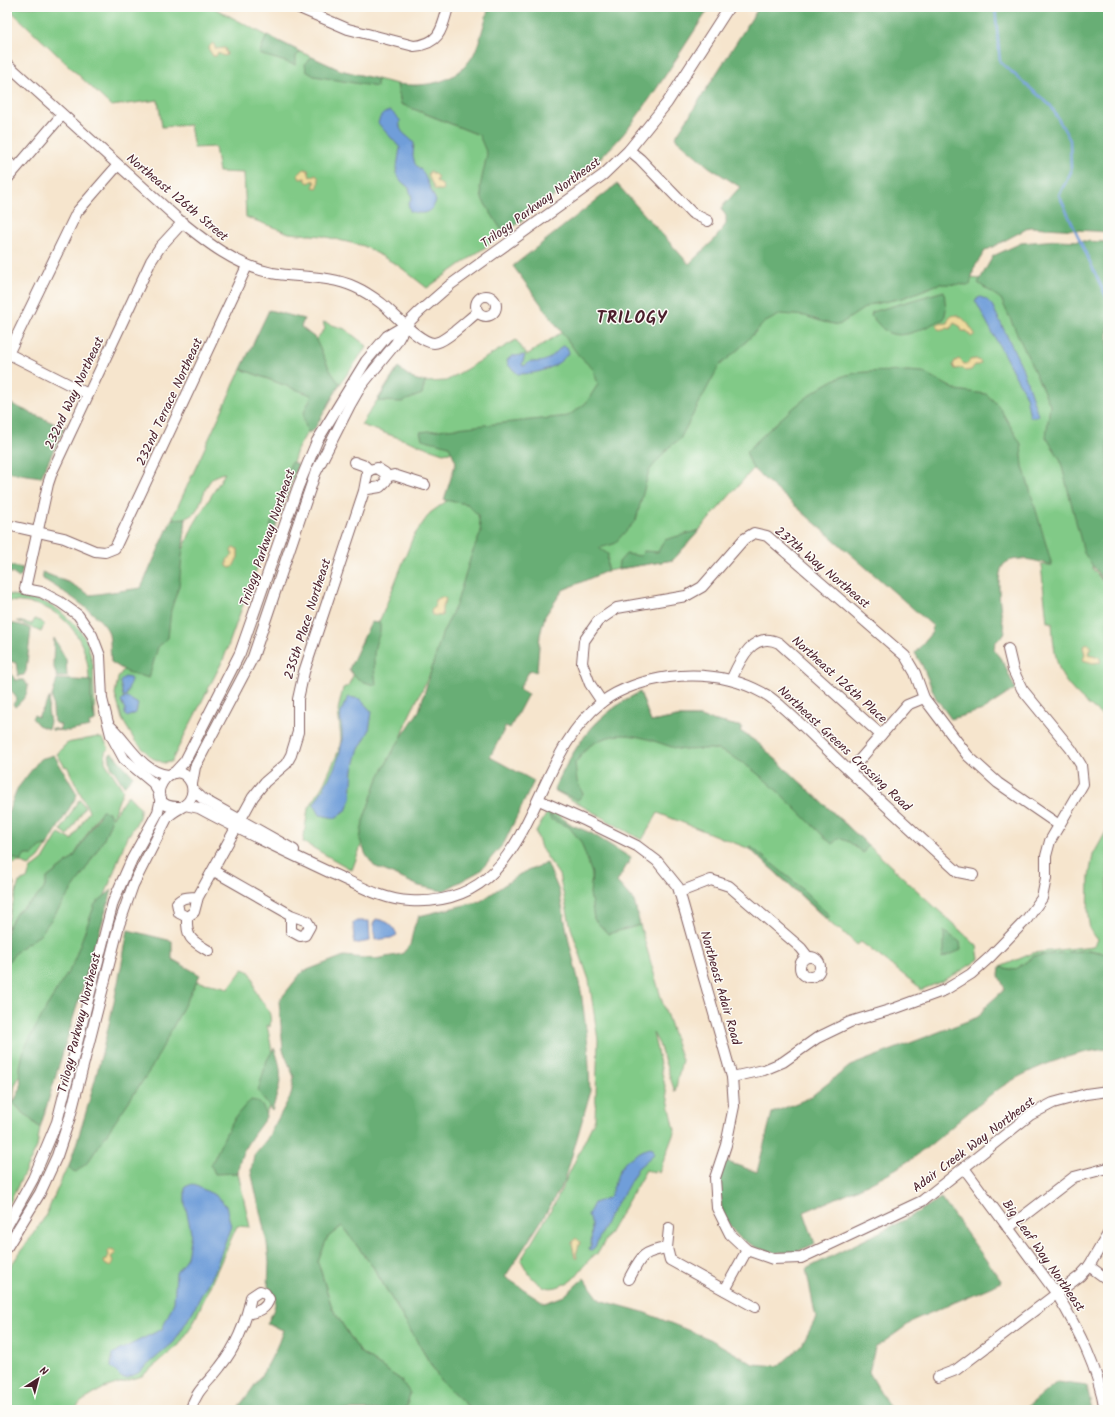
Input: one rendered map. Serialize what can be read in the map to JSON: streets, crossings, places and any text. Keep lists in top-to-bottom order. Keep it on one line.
{"streets":{"street":["Northeast 126th Street","Trilogy Parkway Northeast","232nd Way Northeast","232nd Terrace Northeast","237th Way Northeast","235th Place Northeast","Northeast 126th Place","Northeast Greens Crossing Road","Northeast Adair Road","Adair Creek Way Northeast","Big Leaf Way Northeast"]},"crossings":[["Northeast 126th Street","Trilogy Parkway Northeast"],["Northeast 126th Street","232nd Way Northeast"],["Northeast 126th Street","232nd Terrace Northeast"],["Trilogy Parkway Northeast","Northeast Greens Crossing Road"],["232nd Way Northeast","232nd Terrace Northeast"],["237th Way Northeast","Northeast Greens Crossing Road"],["235th Place Northeast","Northeast Greens Crossing Road"],["Northeast 126th Place","Northeast Greens Crossing Road"],["Northeast Greens Crossing Road","Northeast Adair Road"],["Northeast Adair Road","Adair Creek Way Northeast"],["Adair Creek Way Northeast","Big Leaf Way Northeast"]],"districts":["TRILOGY"],"north":"top right"}
